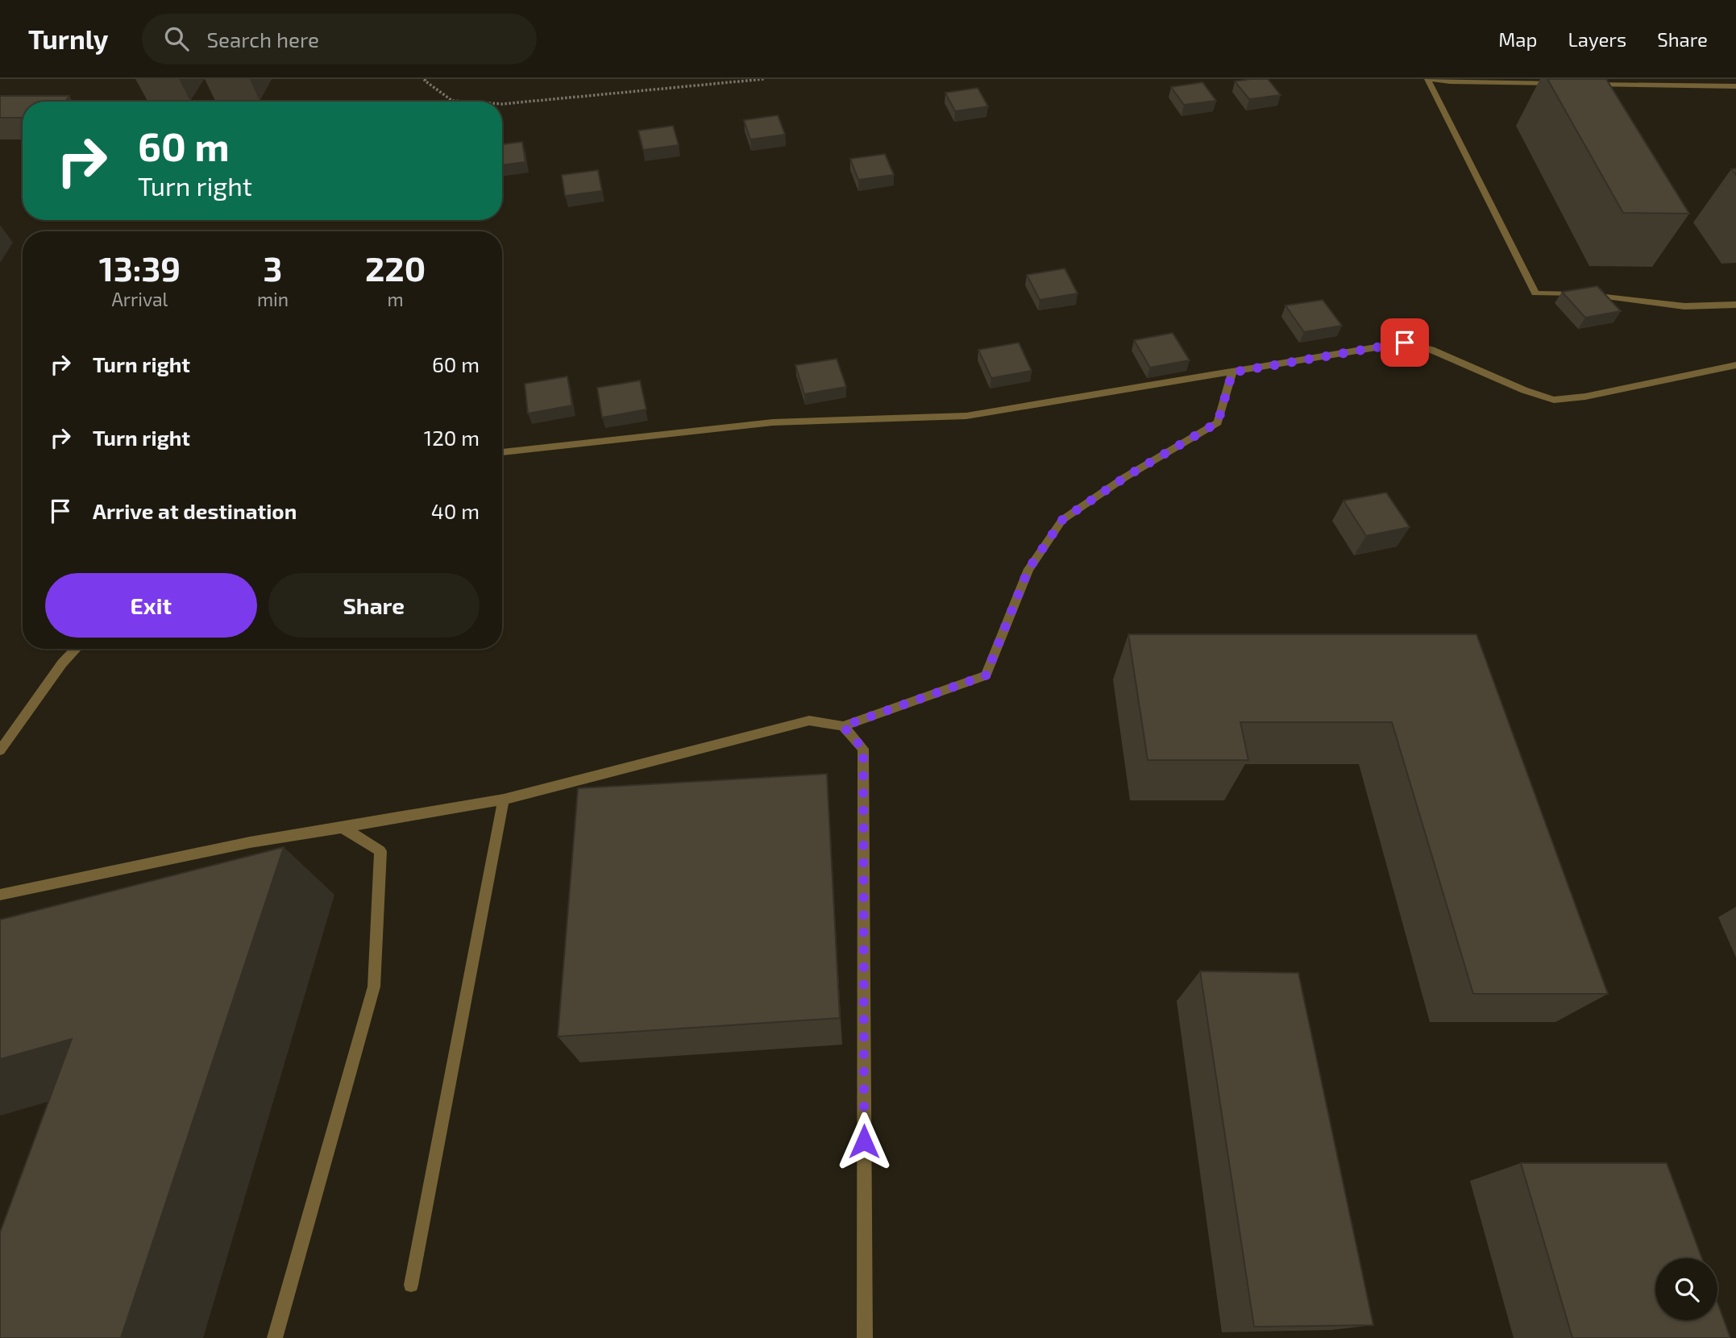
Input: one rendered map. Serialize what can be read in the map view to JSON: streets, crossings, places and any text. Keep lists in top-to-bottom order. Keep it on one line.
{"page":{"header":"Turnly","search":"Search here","nav":["Map","Layers","Share"],"turn":["60 m","Turn right"],"eta":["13:39","Arrival","3","min","220","m"],"list":[{"name":"Turn right","value":"60 m"},{"name":"Turn right","value":"120 m"},{"name":"Arrive at destination","value":"40 m"}],"buttons":["Exit","Share"]}}
